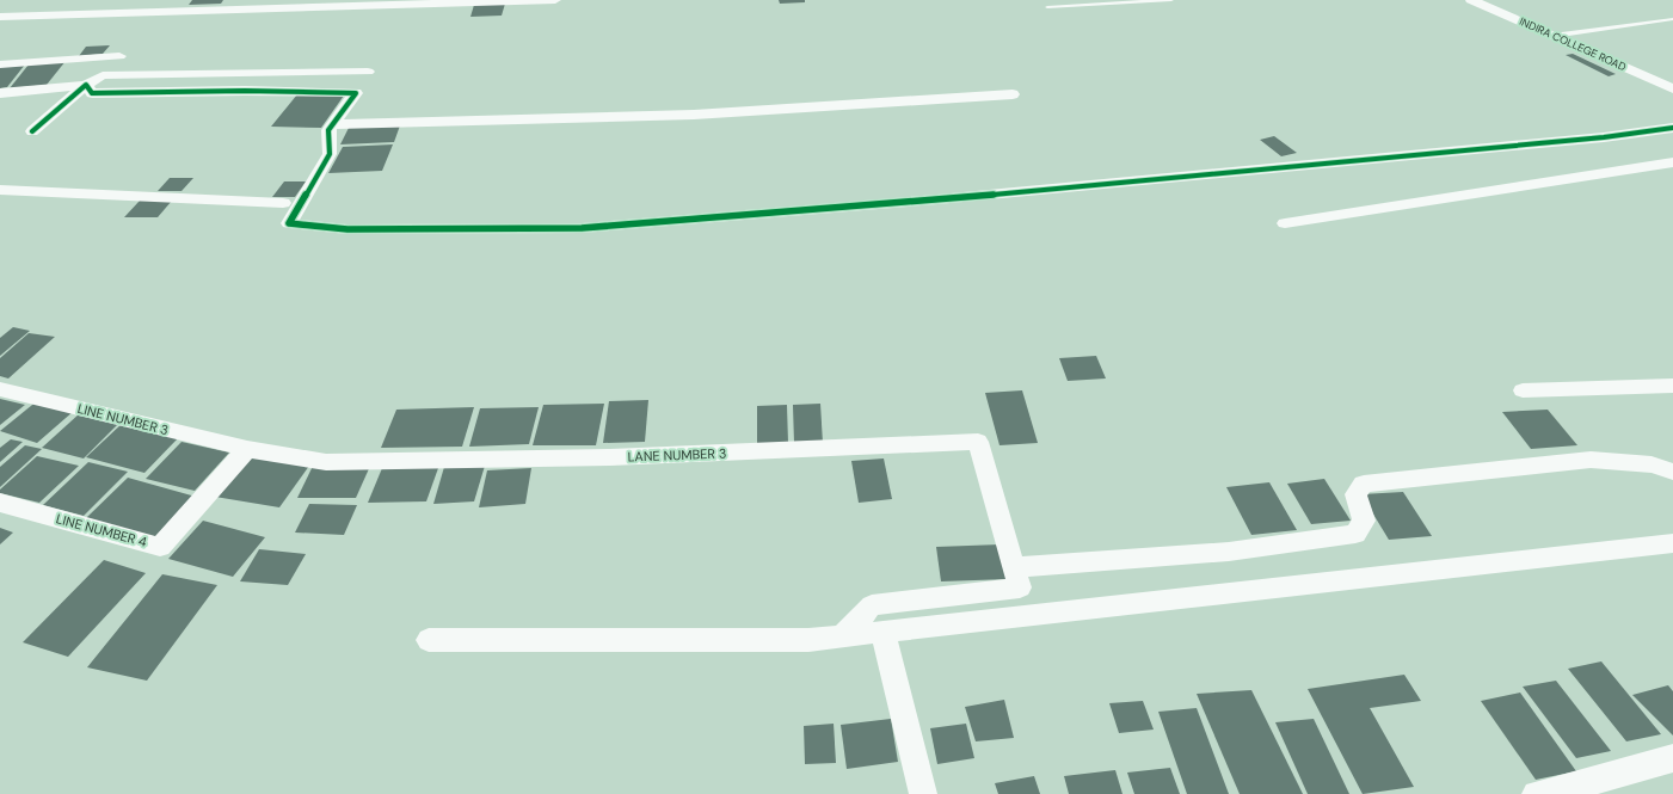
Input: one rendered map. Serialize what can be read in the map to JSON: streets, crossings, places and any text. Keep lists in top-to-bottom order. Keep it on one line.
{"streets":{"street":["INDIRA COLLEGE ROAD","LINE NUMBER 3","LANE NUMBER 3","LINE NUMBER 4"]},"crossings":[["LINE NUMBER 3","LANE NUMBER 3"],["LINE NUMBER 3","LINE NUMBER 4"],["LANE NUMBER 3","LINE NUMBER 4"]]}
